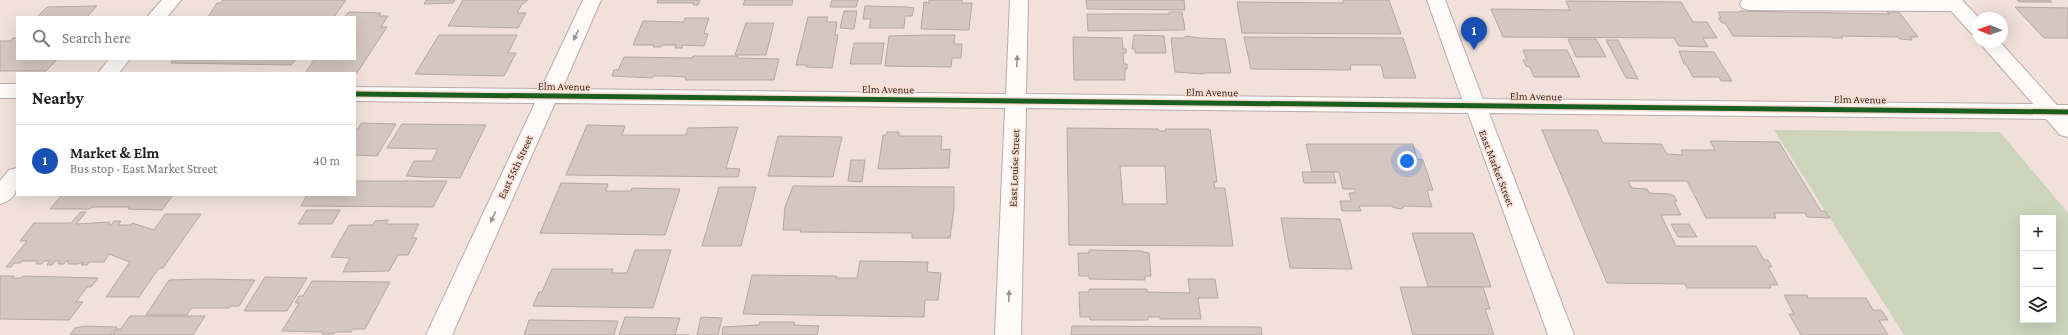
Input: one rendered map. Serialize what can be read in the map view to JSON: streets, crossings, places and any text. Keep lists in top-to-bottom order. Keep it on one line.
{"streets":{"street":["Elm Avenue","East 55th Street","East Louise Street","East Market Street"]},"crossings":[["Elm Avenue","East 55th Street"],["Elm Avenue","East Louise Street"],["Elm Avenue","East Market Street"]],"one_way":["East 55th Street","East Louise Street"],"north":"left","page":{"search":"Search here","pins":"1","heading":"Nearby","list":[{"mark":"1","name":"Market & Elm","note":"Bus stop · East Market Street","value":"40 m"}],"map_buttons":["+","−"]}}
